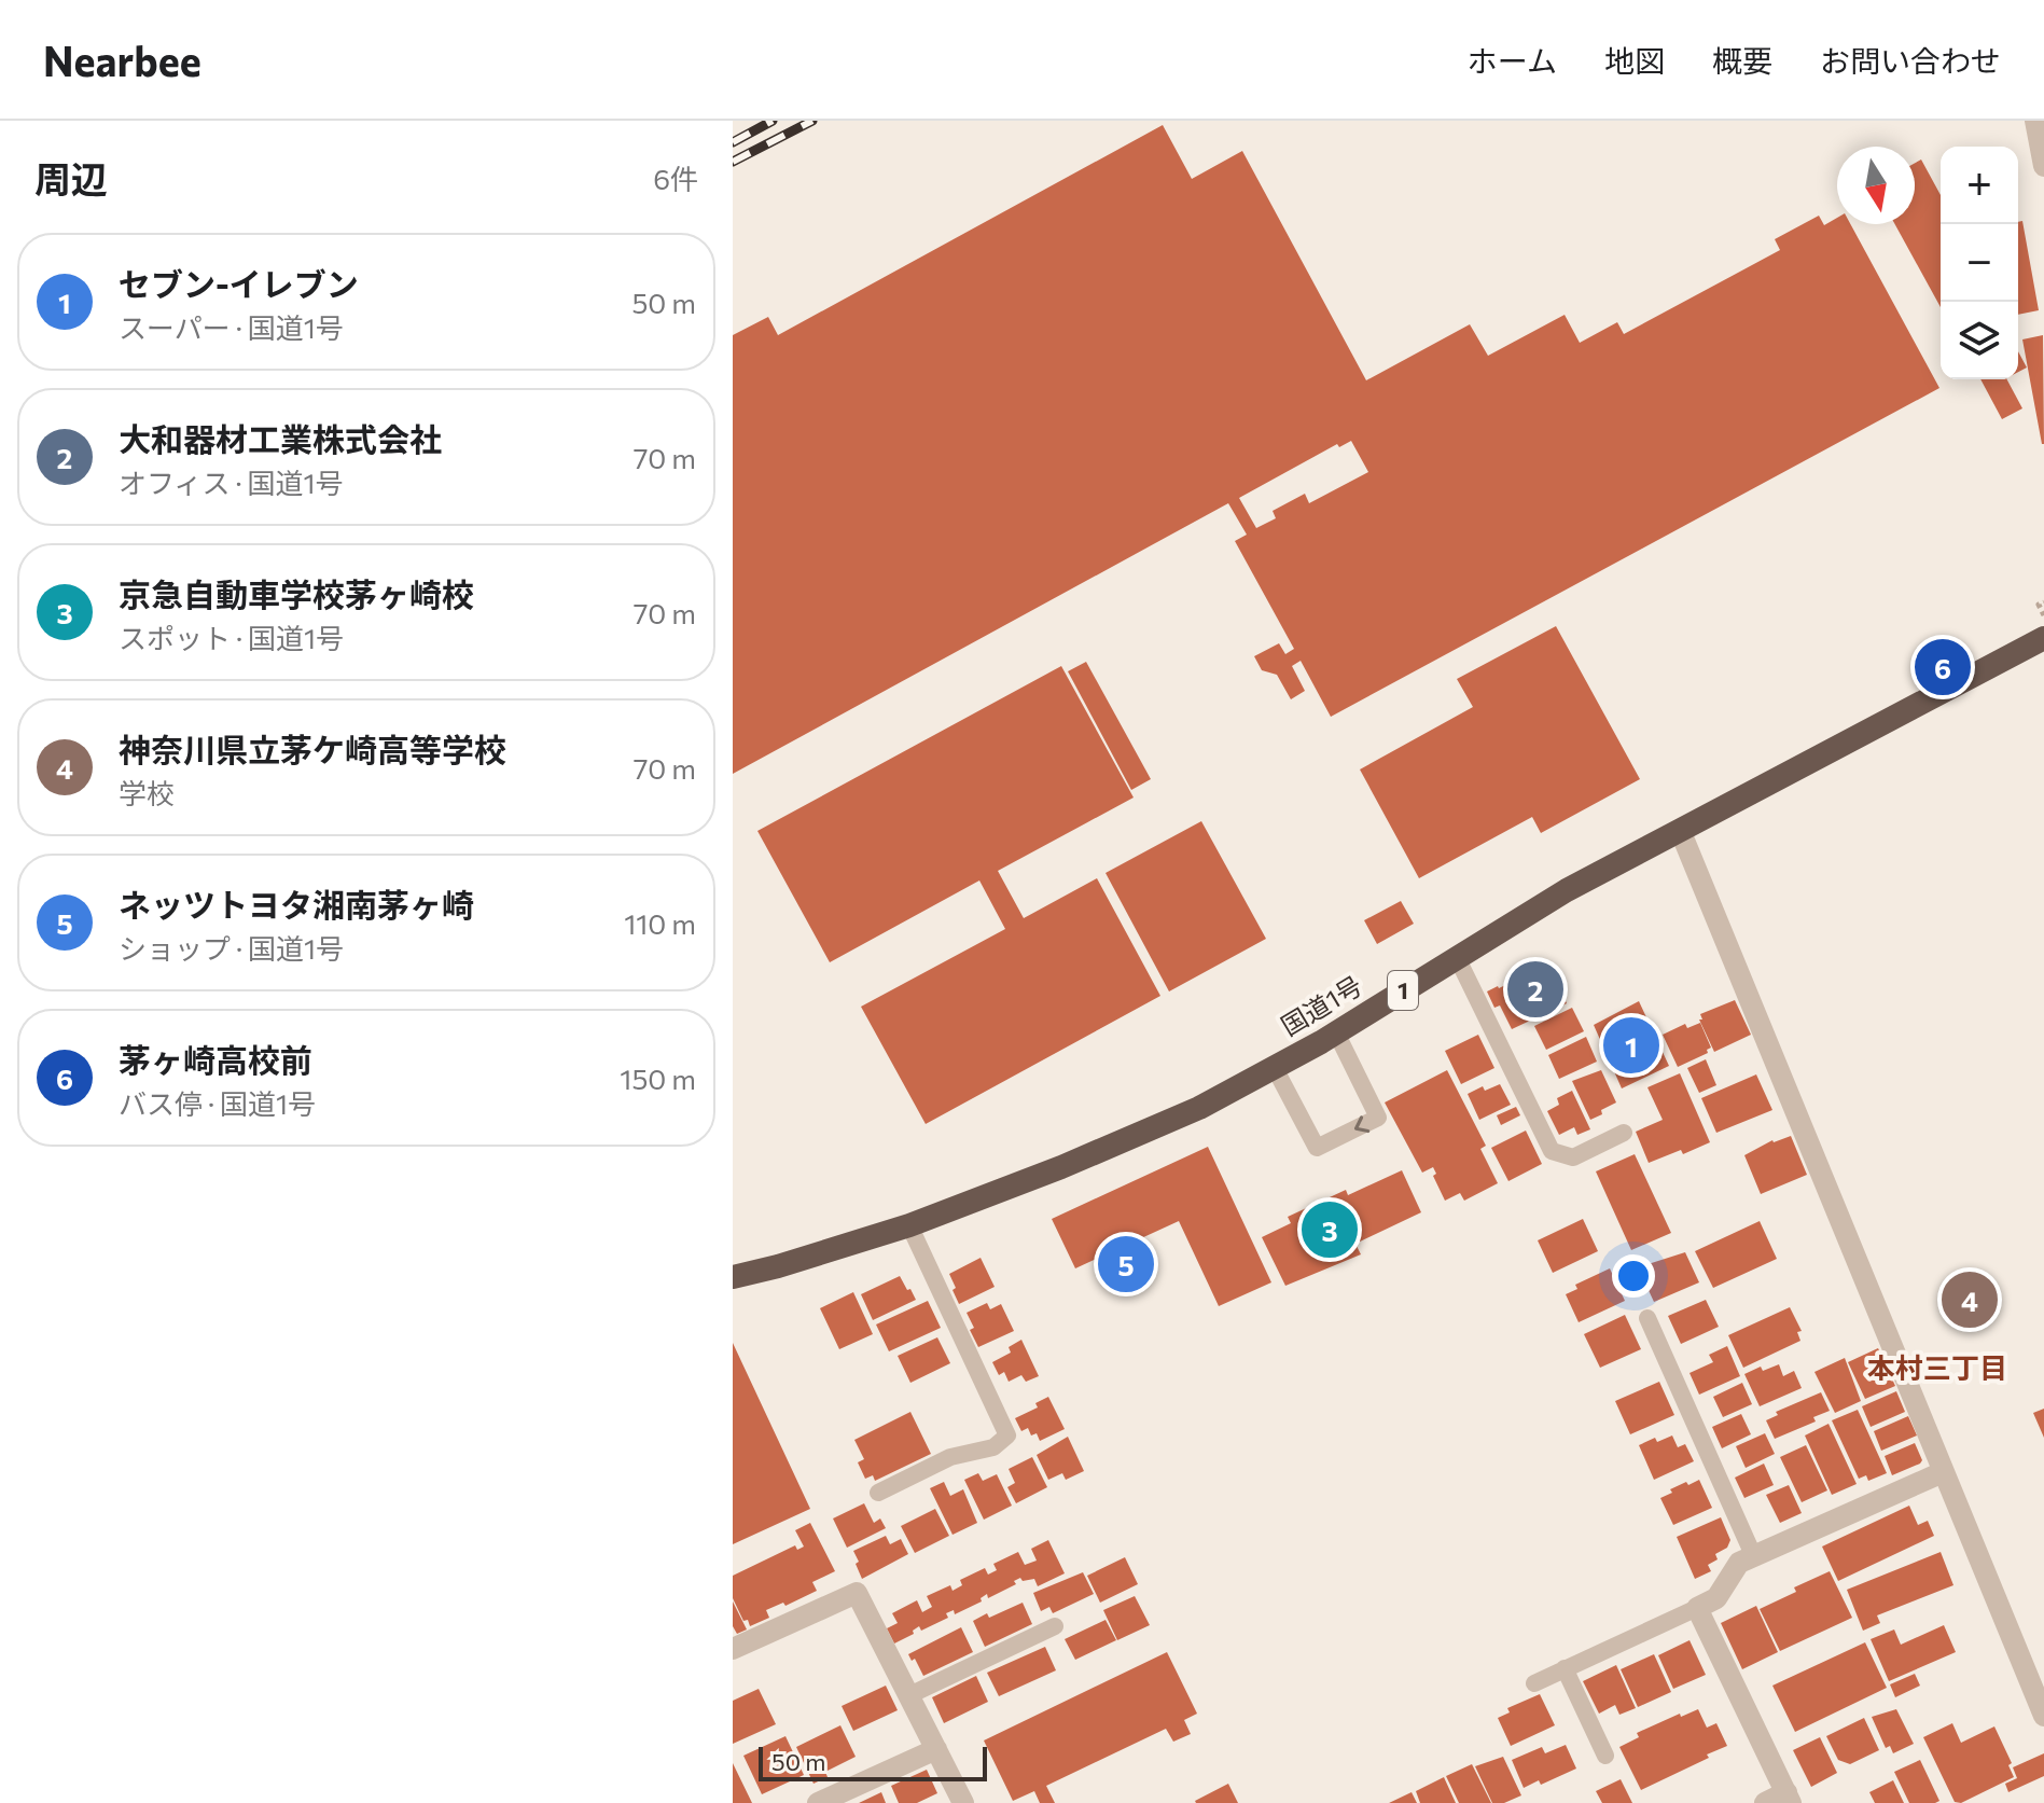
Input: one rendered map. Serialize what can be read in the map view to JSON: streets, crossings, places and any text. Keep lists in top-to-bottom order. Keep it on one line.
{"streets":{"highway":["1","国道1号"]},"districts":["本村三丁目"],"scale_bar":"50 m","north":"bottom","page":{"header":"Nearbee","nav":["ホーム","地図","概要","お問い合わせ"],"heading":["周辺","6件"],"map_buttons":["+","−"],"list":[{"mark":"1","name":"セブン-イレブン","note":"スーパー · 国道1号","value":"50 m"},{"mark":"2","name":"大和器材工業株式会社","note":"オフィス · 国道1号","value":"70 m"},{"mark":"3","name":"京急自動車学校茅ヶ崎校","note":"スポット · 国道1号","value":"70 m"},{"mark":"4","name":"神奈川県立茅ケ崎高等学校","note":"学校","value":"70 m"},{"mark":"5","name":"ネッツトヨタ湘南茅ヶ崎","note":"ショップ · 国道1号","value":"110 m"},{"mark":"6","name":"茅ヶ崎高校前","note":"バス停 · 国道1号","value":"150 m"}],"pins":["6","2","1","3","5","4"],"scale":"50 m"}}
